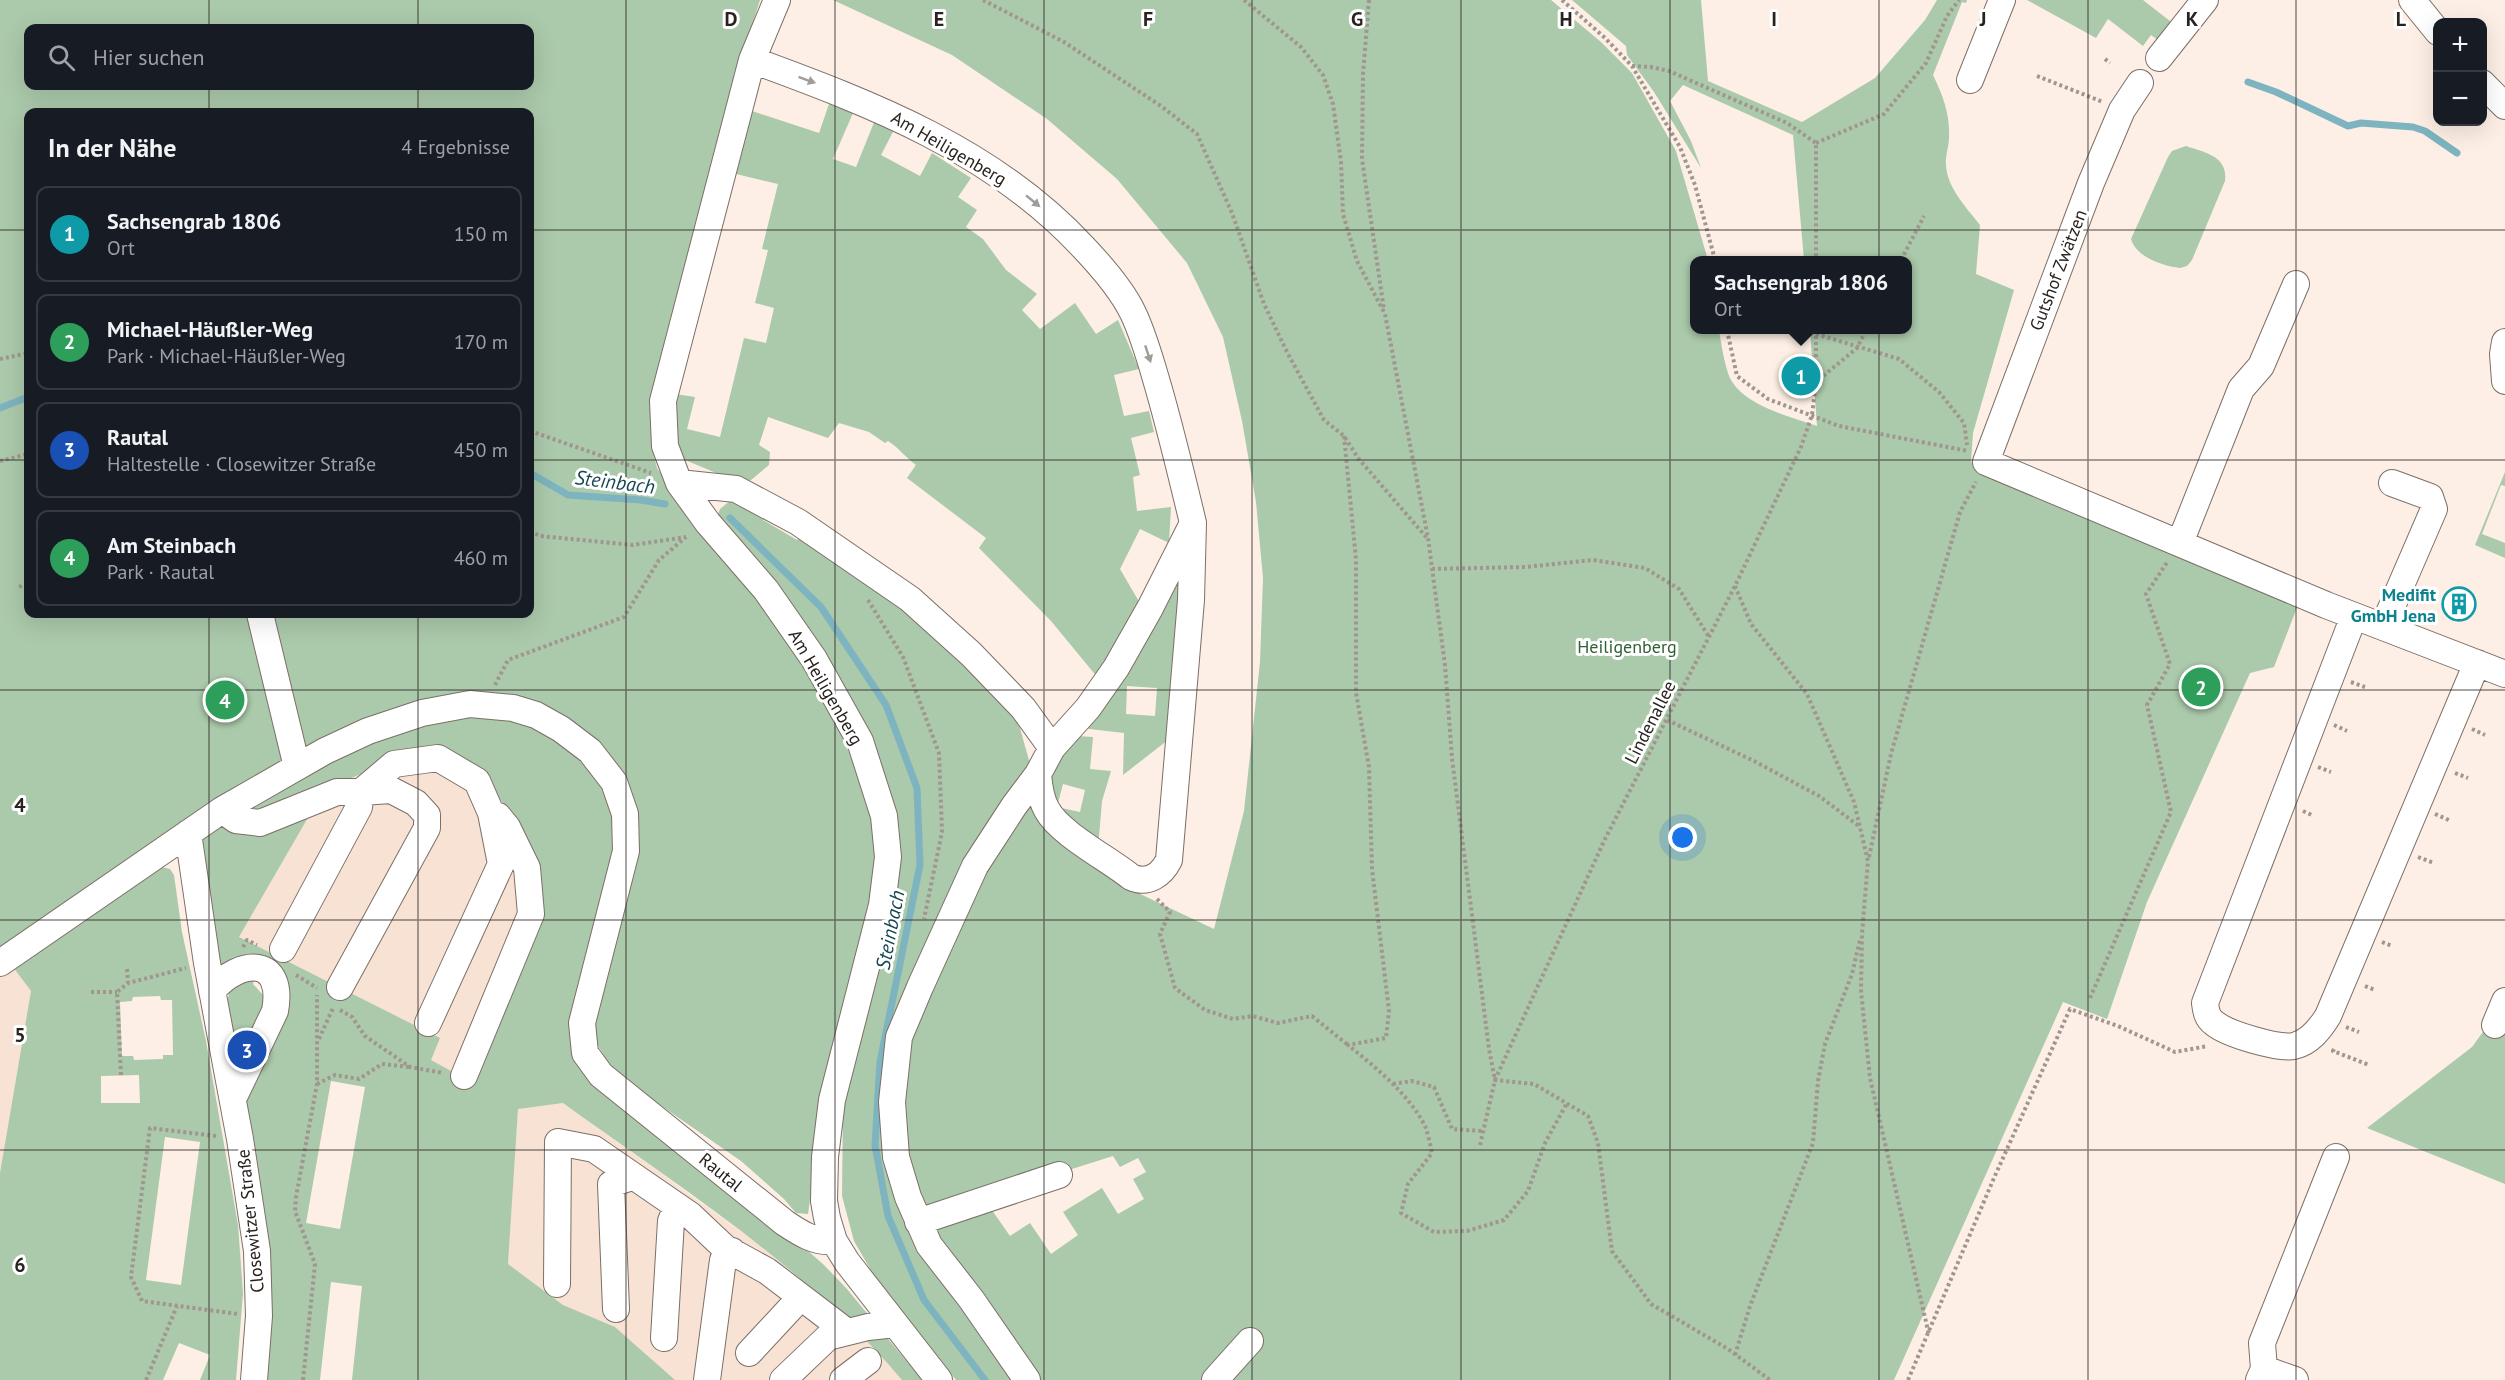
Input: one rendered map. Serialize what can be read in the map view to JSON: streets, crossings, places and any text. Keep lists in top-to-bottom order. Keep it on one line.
{"streets":{"street":["Am Heiligenberg","Gutshof Zwätzen","Rautal","Closewitzer Straße"],"path":["Lindenallee"]},"crossings":[["Am Heiligenberg","Rautal"],["Rautal","Closewitzer Straße"]],"water":["Steinbach"],"parks":["Heiligenberg"],"places":{"building":["Medifit GmbH Jena"]},"page":{"map_buttons":["+","−"],"search":"Hier suchen","heading":["In der Nähe","4 Ergebnisse"],"list":[{"mark":"1","name":"Sachsengrab 1806","note":"Ort","value":"150 m"},{"mark":"2","name":"Michael-Häußler-Weg","note":"Park · Michael-Häußler-Weg","value":"170 m"},{"mark":"3","name":"Rautal","note":"Haltestelle · Closewitzer Straße","value":"450 m"},{"mark":"4","name":"Am Steinbach","note":"Park · Rautal","value":"460 m"}],"popup":["Sachsengrab 1806","Ort"],"pins":["1","2","4","3"]},"grid":{"columns":["D","E","F","G","H","I","J","K","L"],"rows":["4","5","6"]}}
